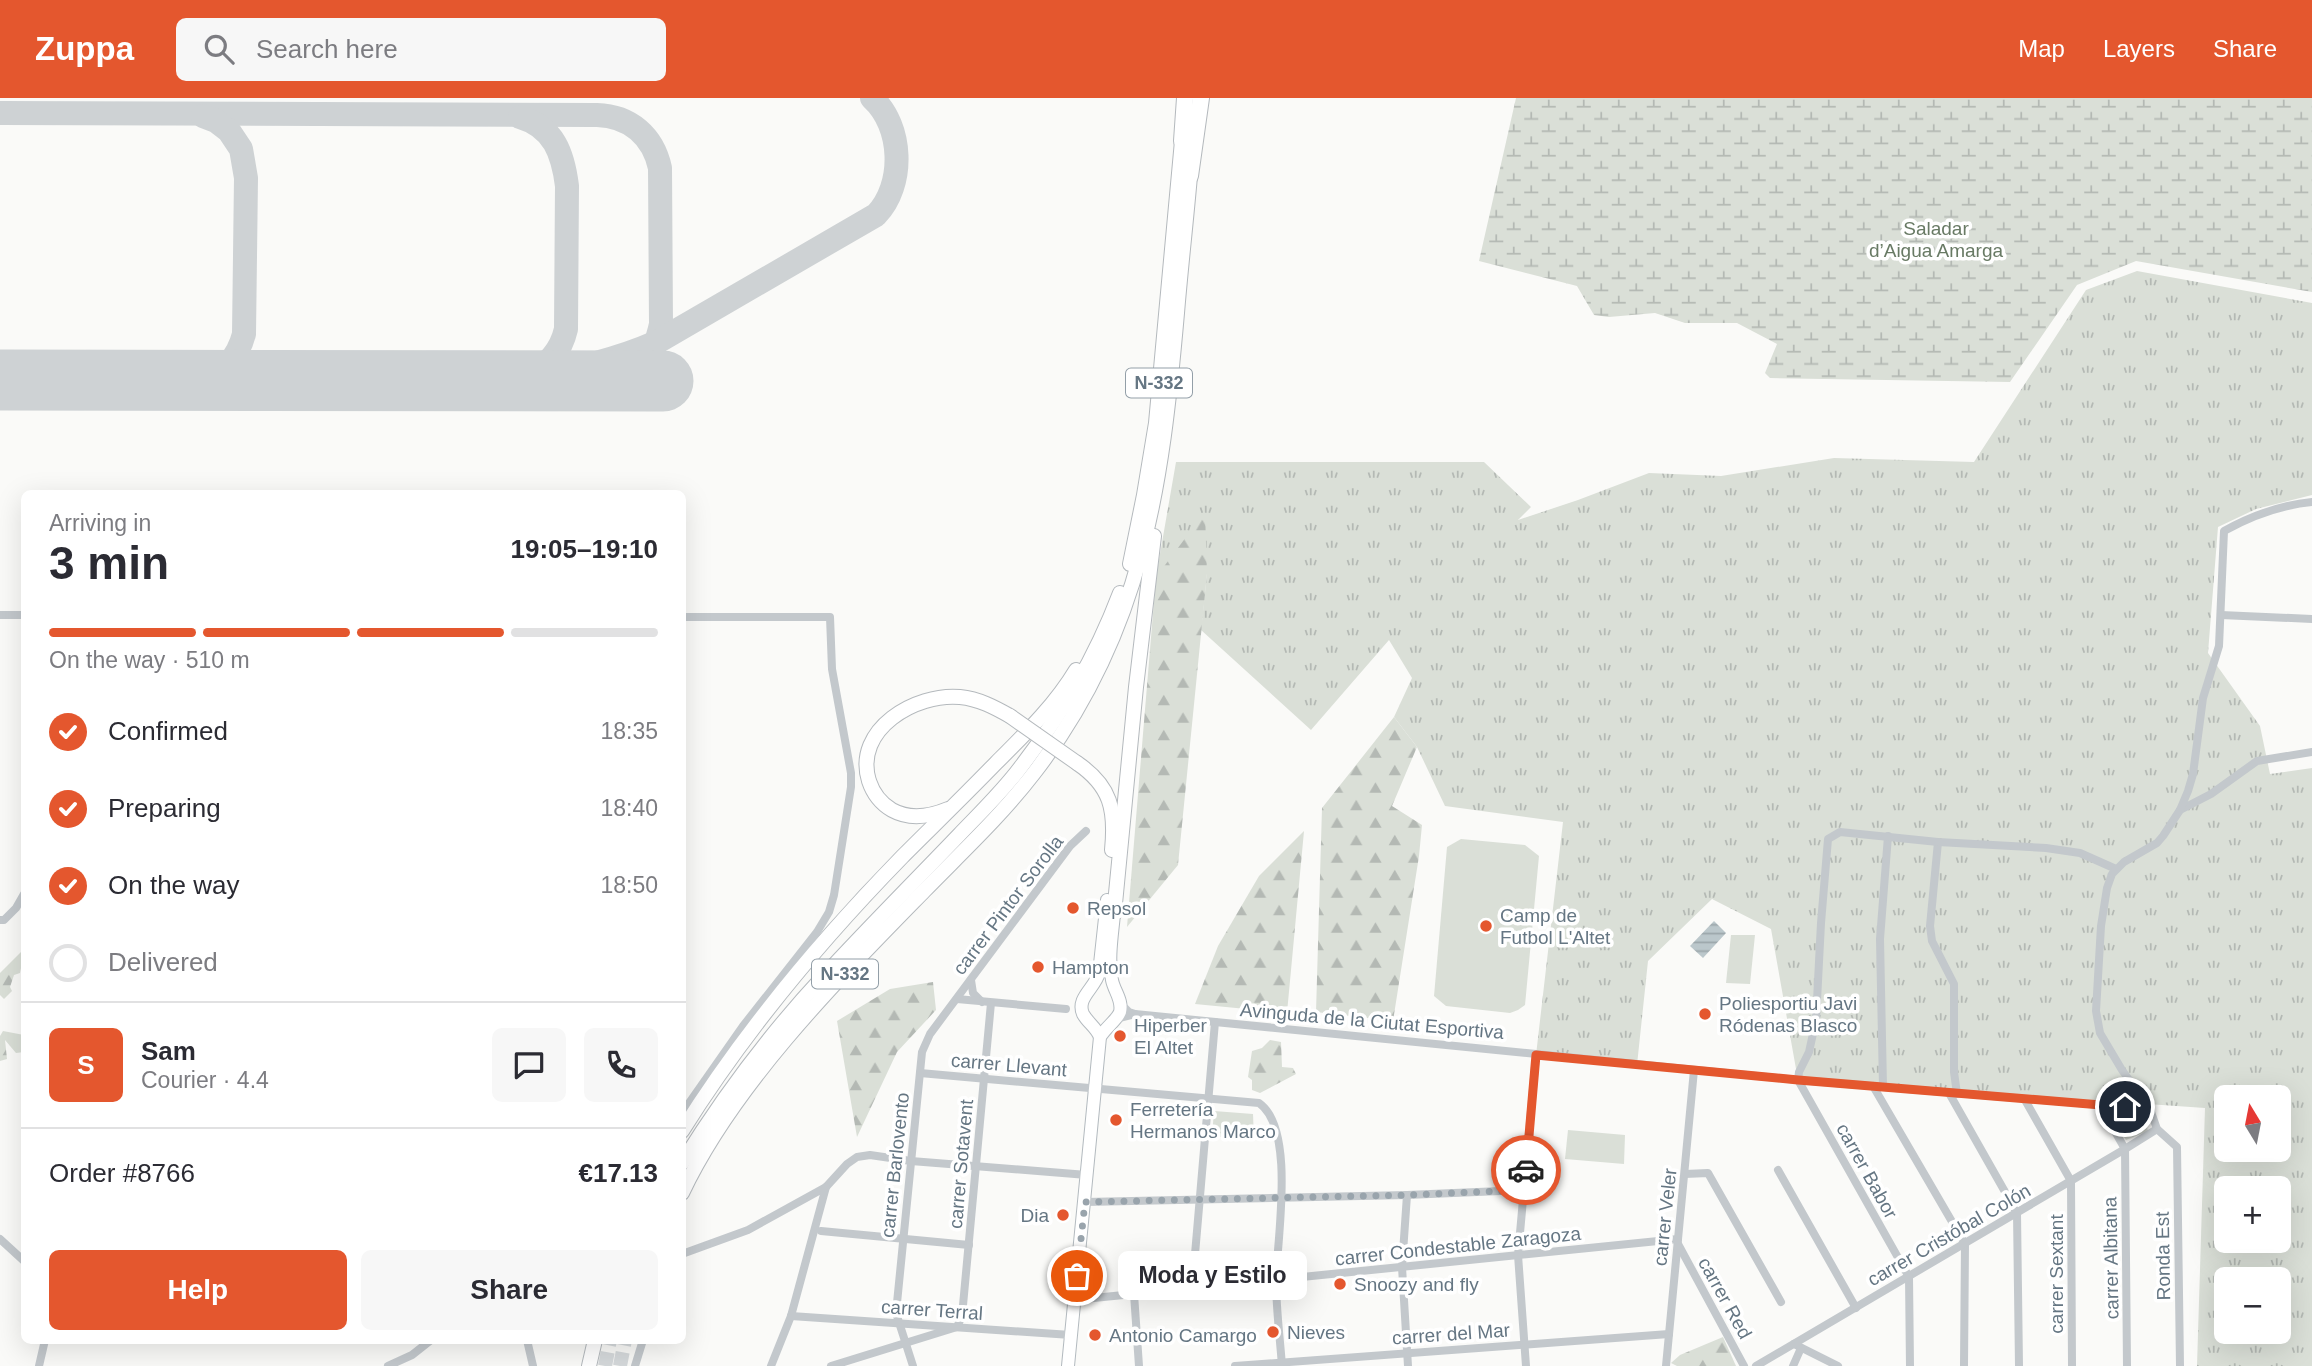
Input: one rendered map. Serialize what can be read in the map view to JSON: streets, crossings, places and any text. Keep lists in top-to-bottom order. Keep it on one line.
{"streets":{"highway":["N-332"],"street":["carrer Pintor Sorolla","Avinguda de la Ciutat Esportiva","carrer Llevant","carrer Sotavent","carrer Barlovento","carrer Babor","carrer Veler","carrer Cristóbal Colón","carrer Condestable Zaragoza","Ronda Est","carrer Albitana","carrer Sextant","carrer Red","carrer Terral","carrer del Mar"]},"crossings":[["carrer Pintor Sorolla","carrer Barlovento"],["Avinguda de la Ciutat Esportiva","carrer Babor"],["Avinguda de la Ciutat Esportiva","carrer Veler"],["carrer Llevant","carrer Sotavent"],["carrer Llevant","carrer Barlovento"],["carrer Sotavent","carrer Terral"],["carrer Barlovento","carrer Terral"],["carrer Babor","carrer Cristóbal Colón"],["carrer Veler","carrer Condestable Zaragoza"],["carrer Veler","carrer Red"],["carrer Veler","carrer del Mar"],["carrer Cristóbal Colón","Ronda Est"],["carrer Cristóbal Colón","carrer Albitana"],["carrer Cristóbal Colón","carrer Sextant"],["carrer Condestable Zaragoza","carrer Red"]],"parks":["Saladar d’Aigua Amarga"],"places":["Repsol","Camp de Futbol L'Altet","Hampton","Poliesportiu Javi Ródenas Blasco","Hiperber El Altet","Ferretería Hermanos Marco","Dia","Moda y Estilo","Snoozy and fly","Nieves","Antonio Camargo"],"north":"top","page":{"header":"Zuppa","search":"Search here","nav":["Map","Layers","Share"],"heading":["3 min","Arriving in","19:05–19:10"],"panel":["Sam","Courier · 4.4","Order #8766","€17.13"],"bar":"On the way · 510 m","list":[["Confirmed","18:35"],["Preparing","18:40"],["On the way","18:50"],"Delivered"],"round":"S","map_buttons":["+","−"],"buttons":["Help","Share"],"bubble":"Moda y Estilo"}}
